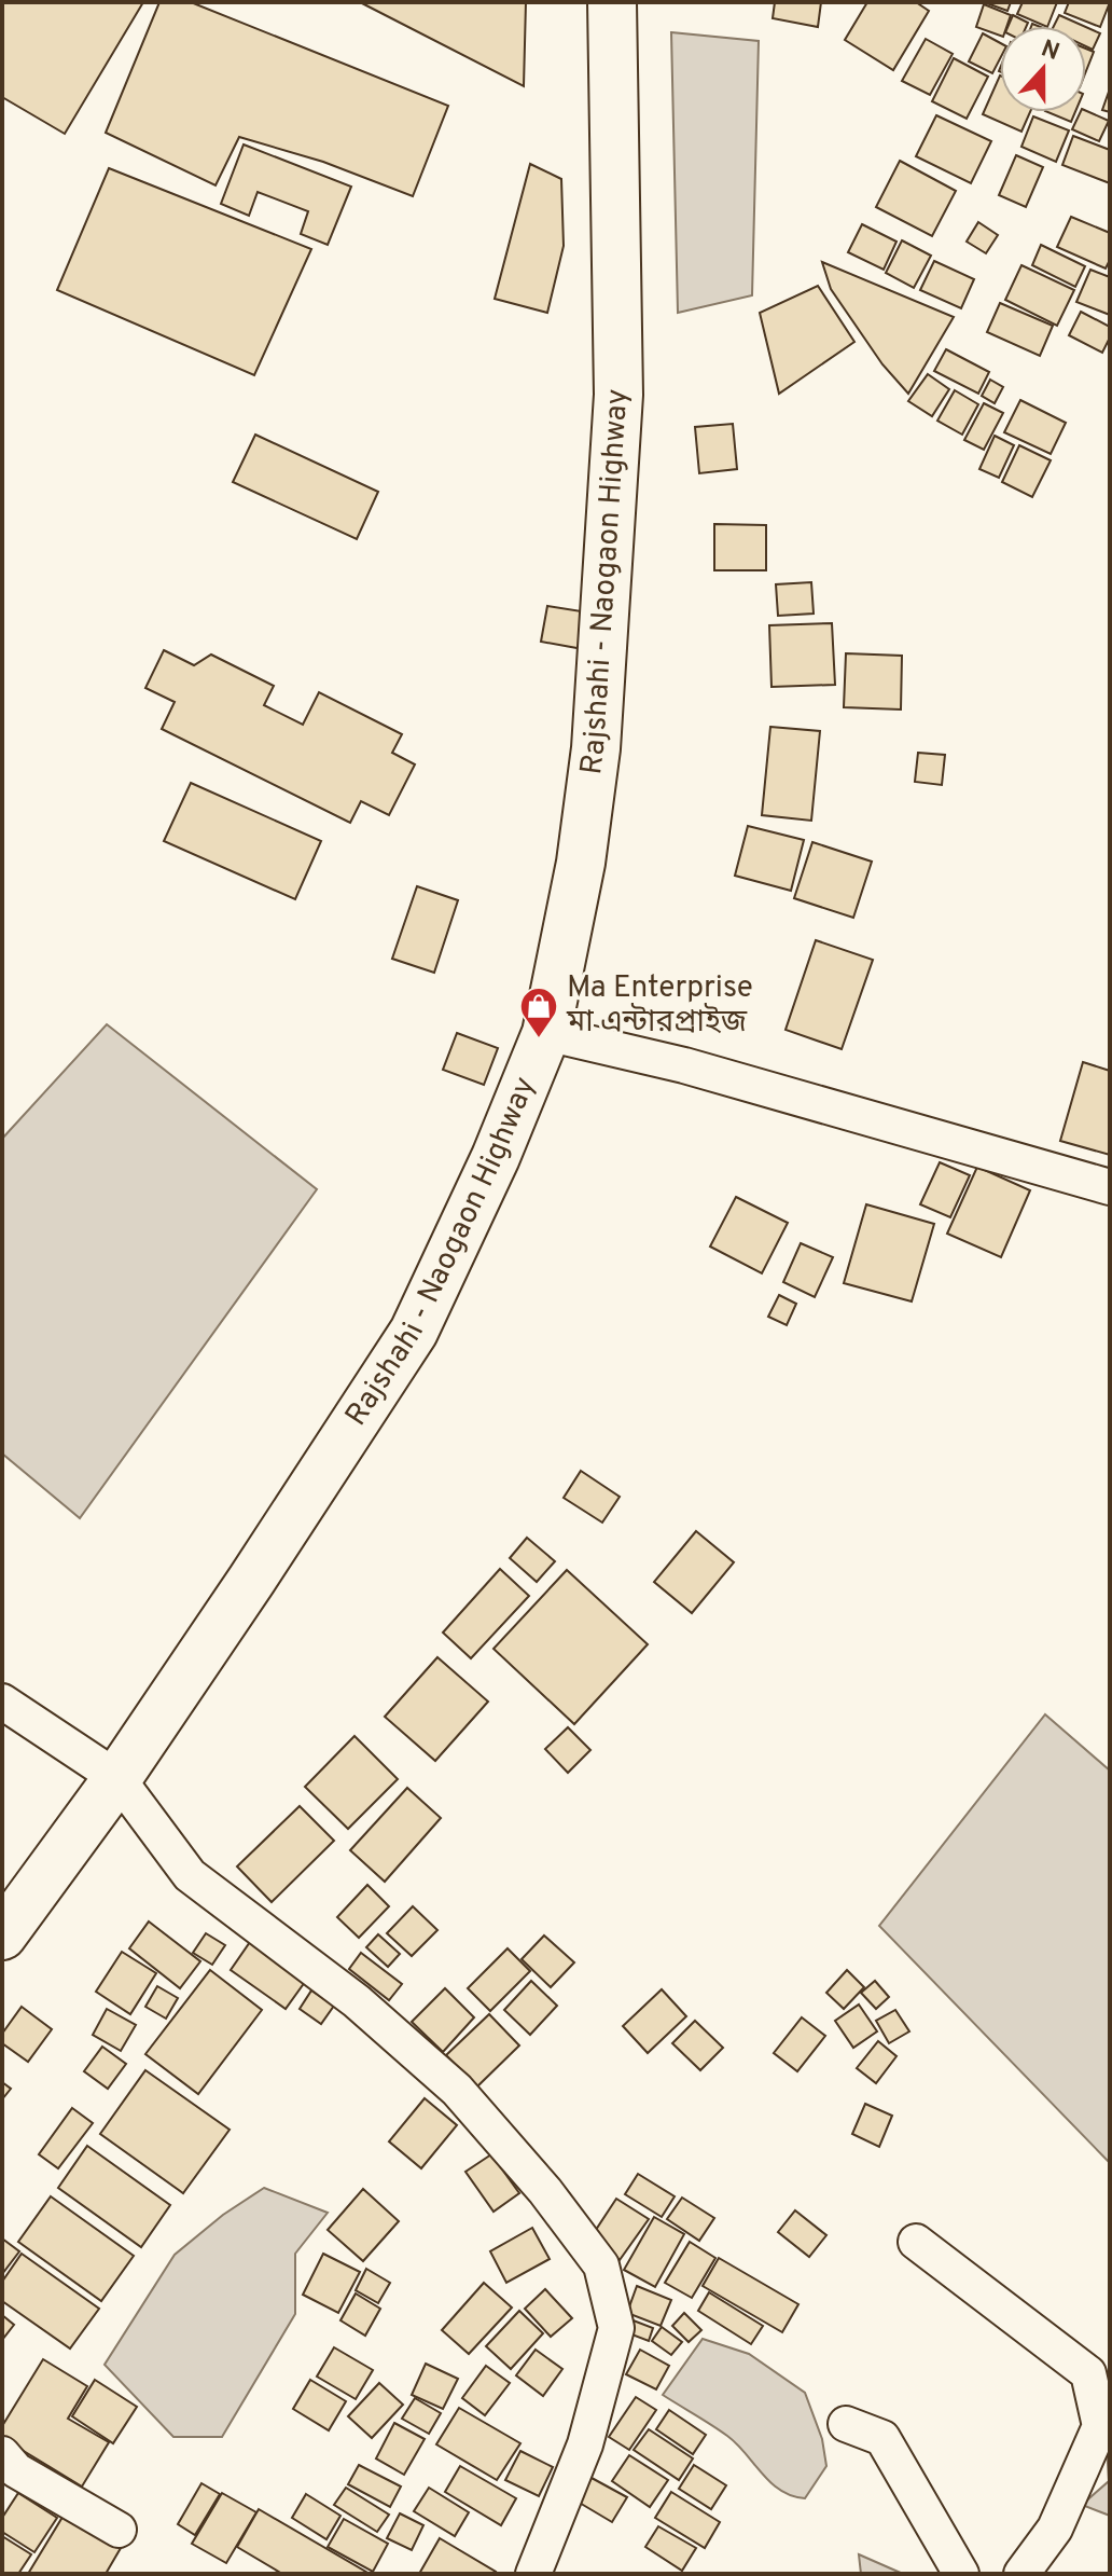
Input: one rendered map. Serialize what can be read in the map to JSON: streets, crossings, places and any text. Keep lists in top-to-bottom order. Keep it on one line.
{"streets":{"main road":["Rajshahi - Naogaon Highway"]},"places":{"shop":["Ma Enterprise মা এন্টারপ্রাইজ"]},"north":"top"}
